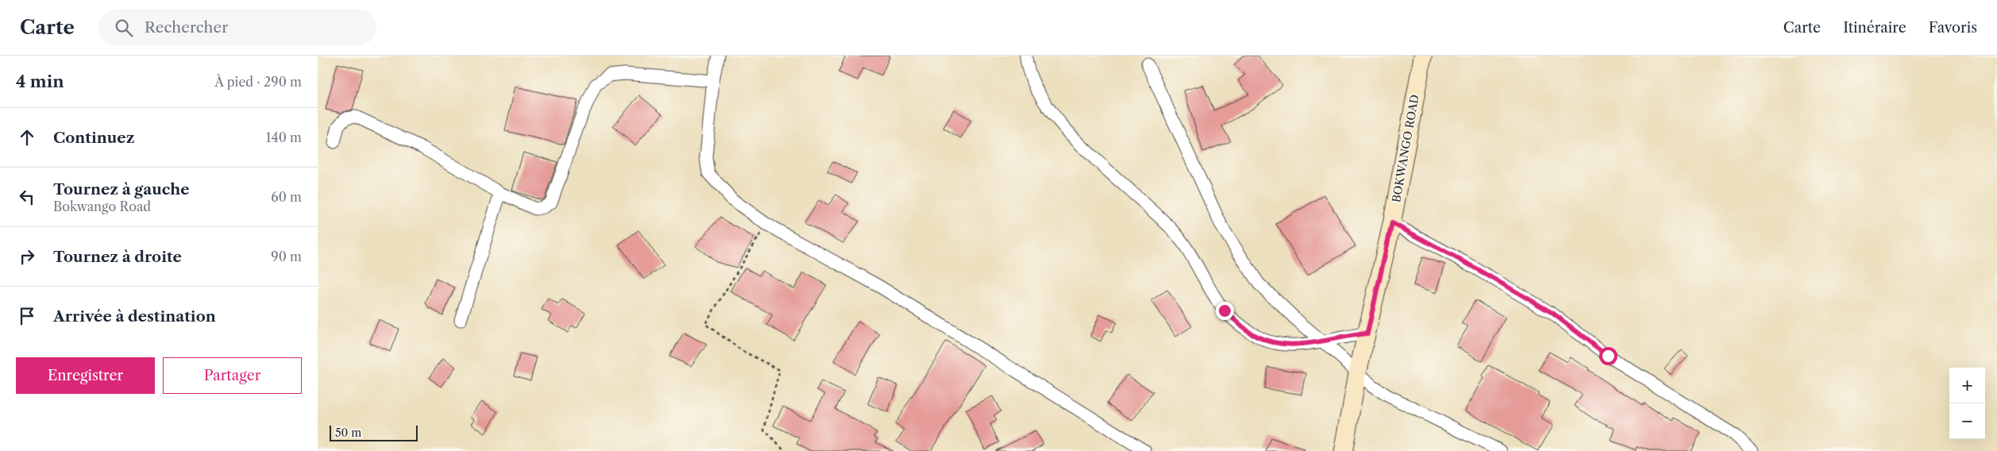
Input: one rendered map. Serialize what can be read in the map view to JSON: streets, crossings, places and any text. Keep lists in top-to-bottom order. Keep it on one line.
{"streets":{"street":["BOKWANGO ROAD"]},"scale_bar":"50 m","page":{"header":"Carte","search":"Rechercher","nav":["Carte","Itinéraire","Favoris"],"heading":["4 min","À pied · 290 m"],"list":[["Continuez","140 m"],["Tournez à gauche","Bokwango Road","60 m"],["Tournez à droite","90 m"],"Arrivée à destination"],"buttons":["Enregistrer","Partager"],"map_buttons":["+","−"],"scale":"50 m"}}
